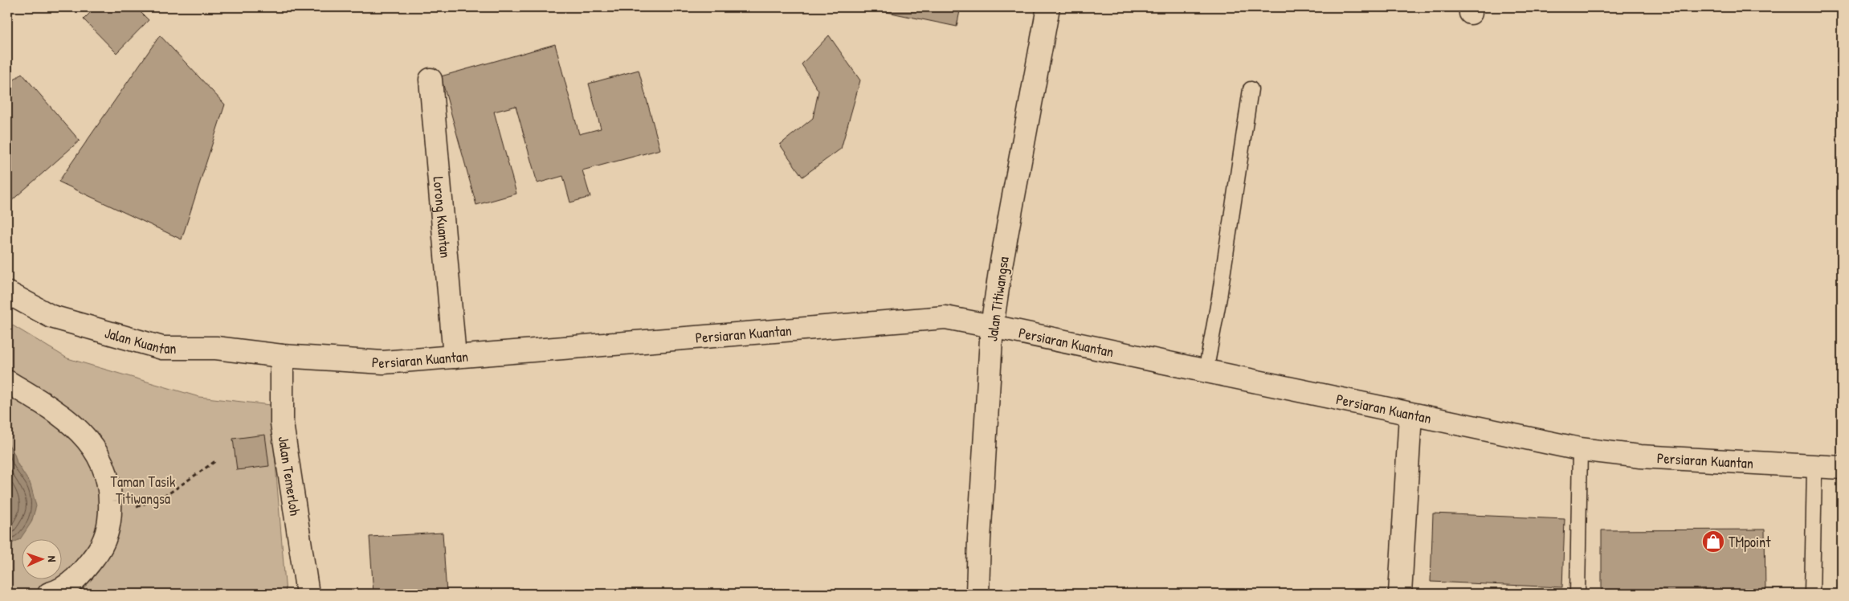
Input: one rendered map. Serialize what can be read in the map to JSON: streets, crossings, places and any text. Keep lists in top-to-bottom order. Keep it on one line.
{"streets":{"street":["Lorong Kuantan","Jalan Titiwangsa","Persiaran Kuantan","Jalan Kuantan","Jalan Temerloh"]},"crossings":[["Lorong Kuantan","Persiaran Kuantan"],["Jalan Titiwangsa","Persiaran Kuantan"],["Persiaran Kuantan","Jalan Kuantan"],["Persiaran Kuantan","Jalan Temerloh"],["Jalan Kuantan","Jalan Temerloh"]],"parks":["Taman Tasik Titiwangsa"],"places":{"shop":["TMpoint"]},"north":"right"}
